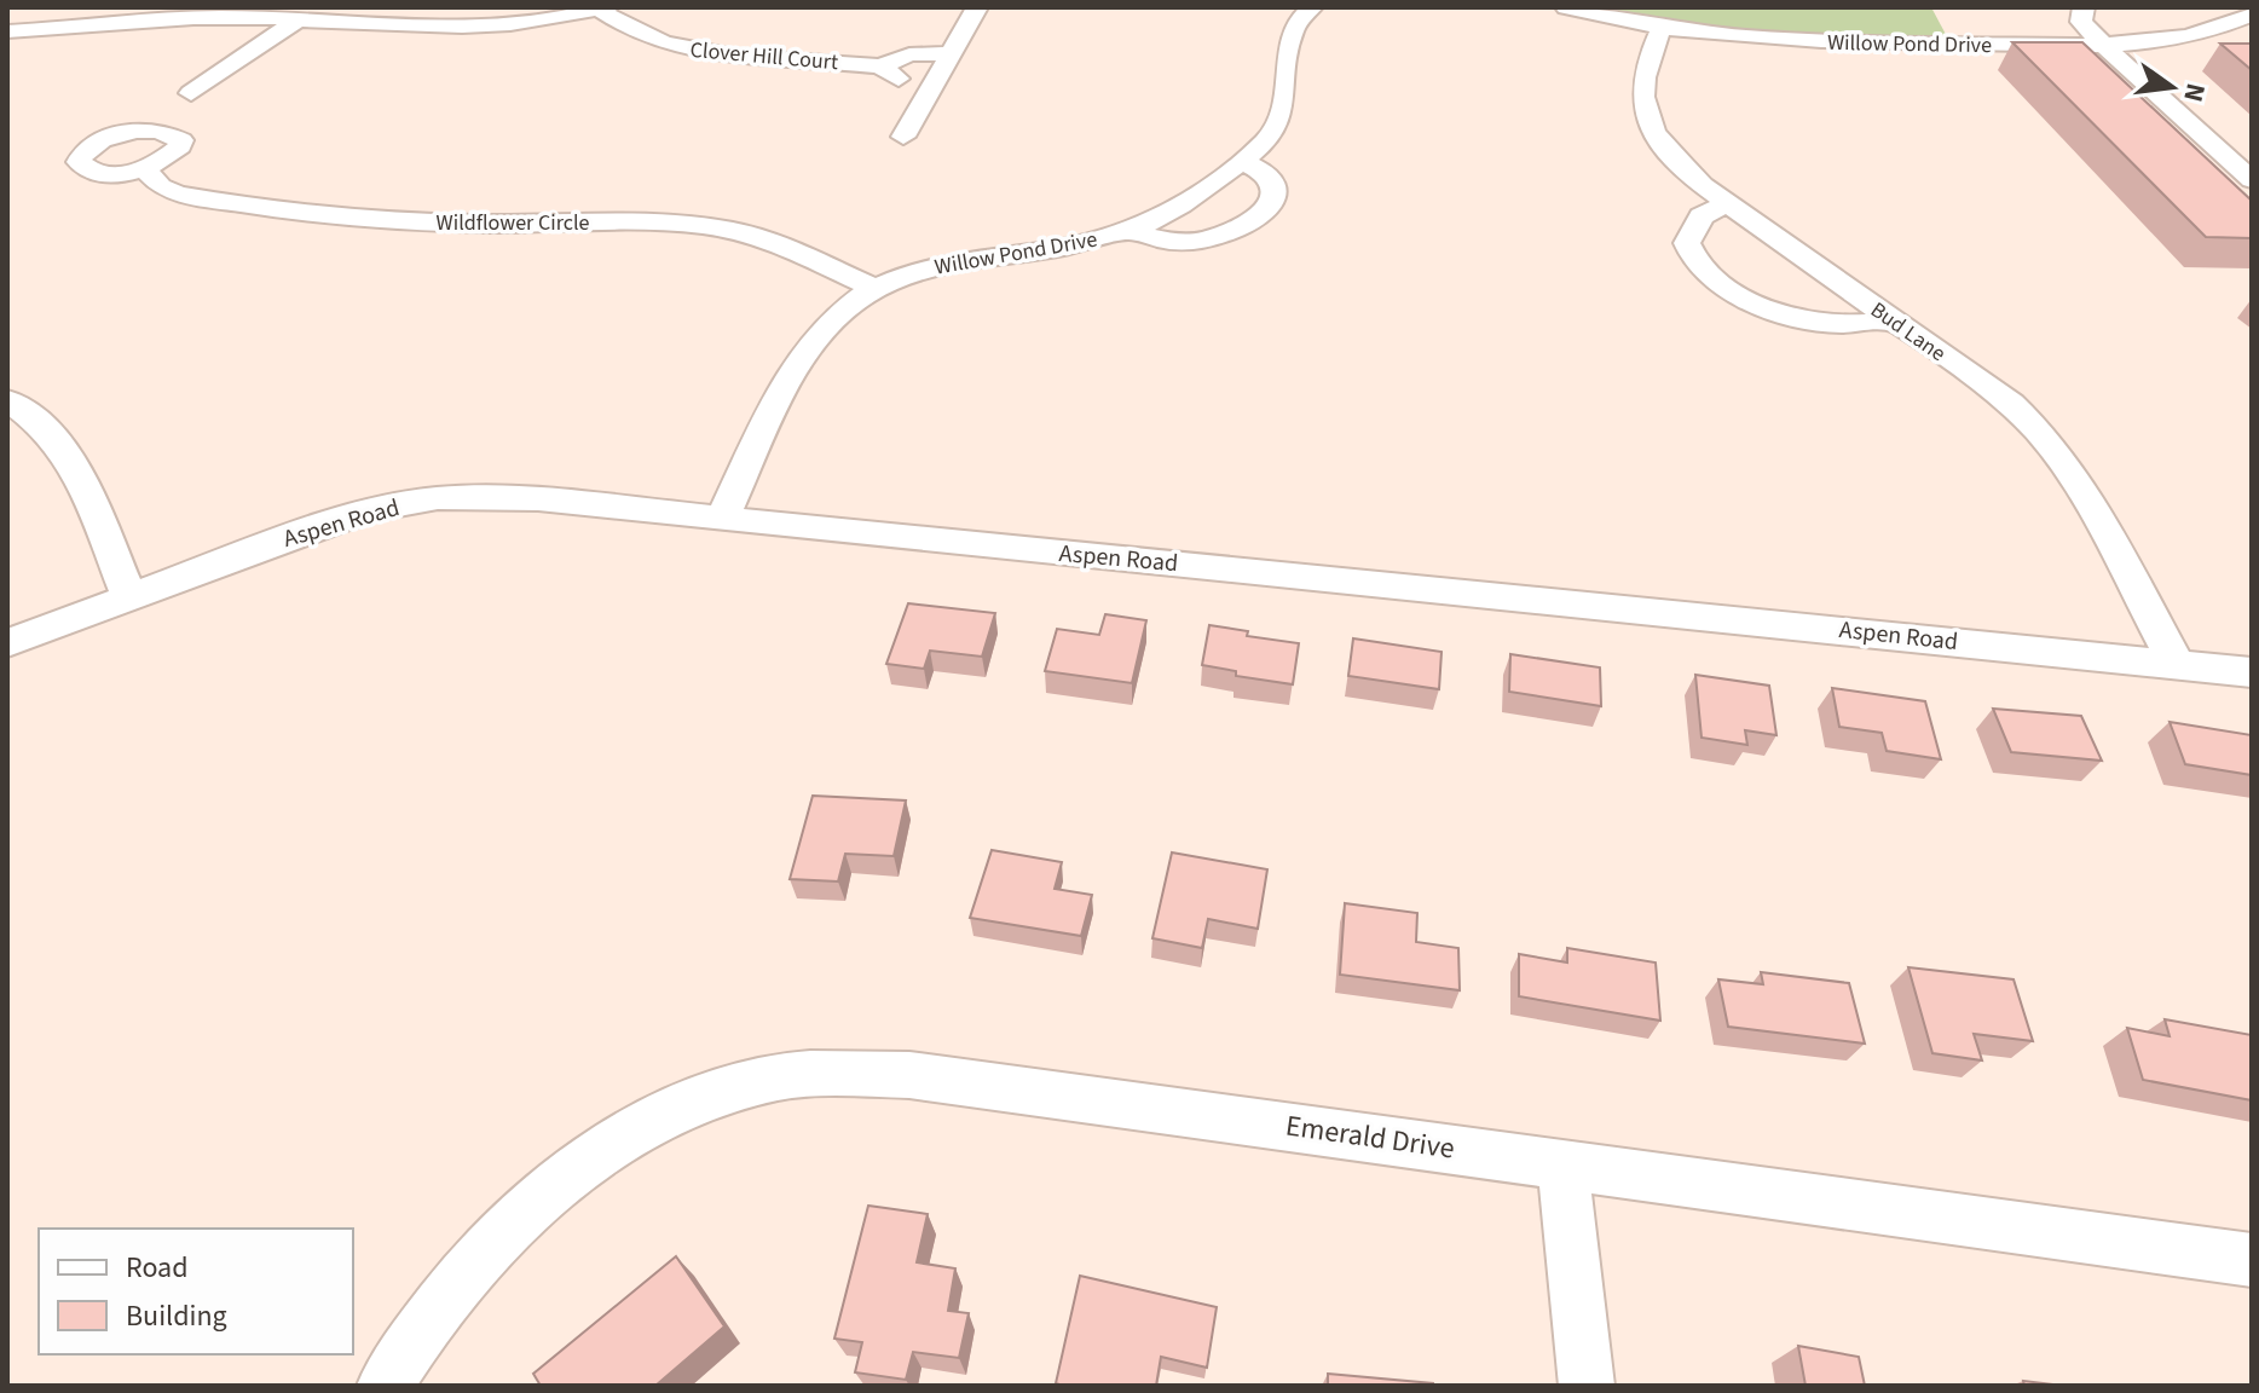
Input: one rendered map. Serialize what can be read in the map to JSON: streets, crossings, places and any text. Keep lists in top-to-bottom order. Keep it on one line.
{"streets":{"street":["Willow Pond Drive","Clover Hill Court","Wildflower Circle","Bud Lane","Aspen Road","Emerald Drive"]},"crossings":[["Willow Pond Drive","Wildflower Circle"],["Willow Pond Drive","Bud Lane"],["Willow Pond Drive","Aspen Road"],["Bud Lane","Aspen Road"]],"legend":["Road","Building"],"north":"right"}
